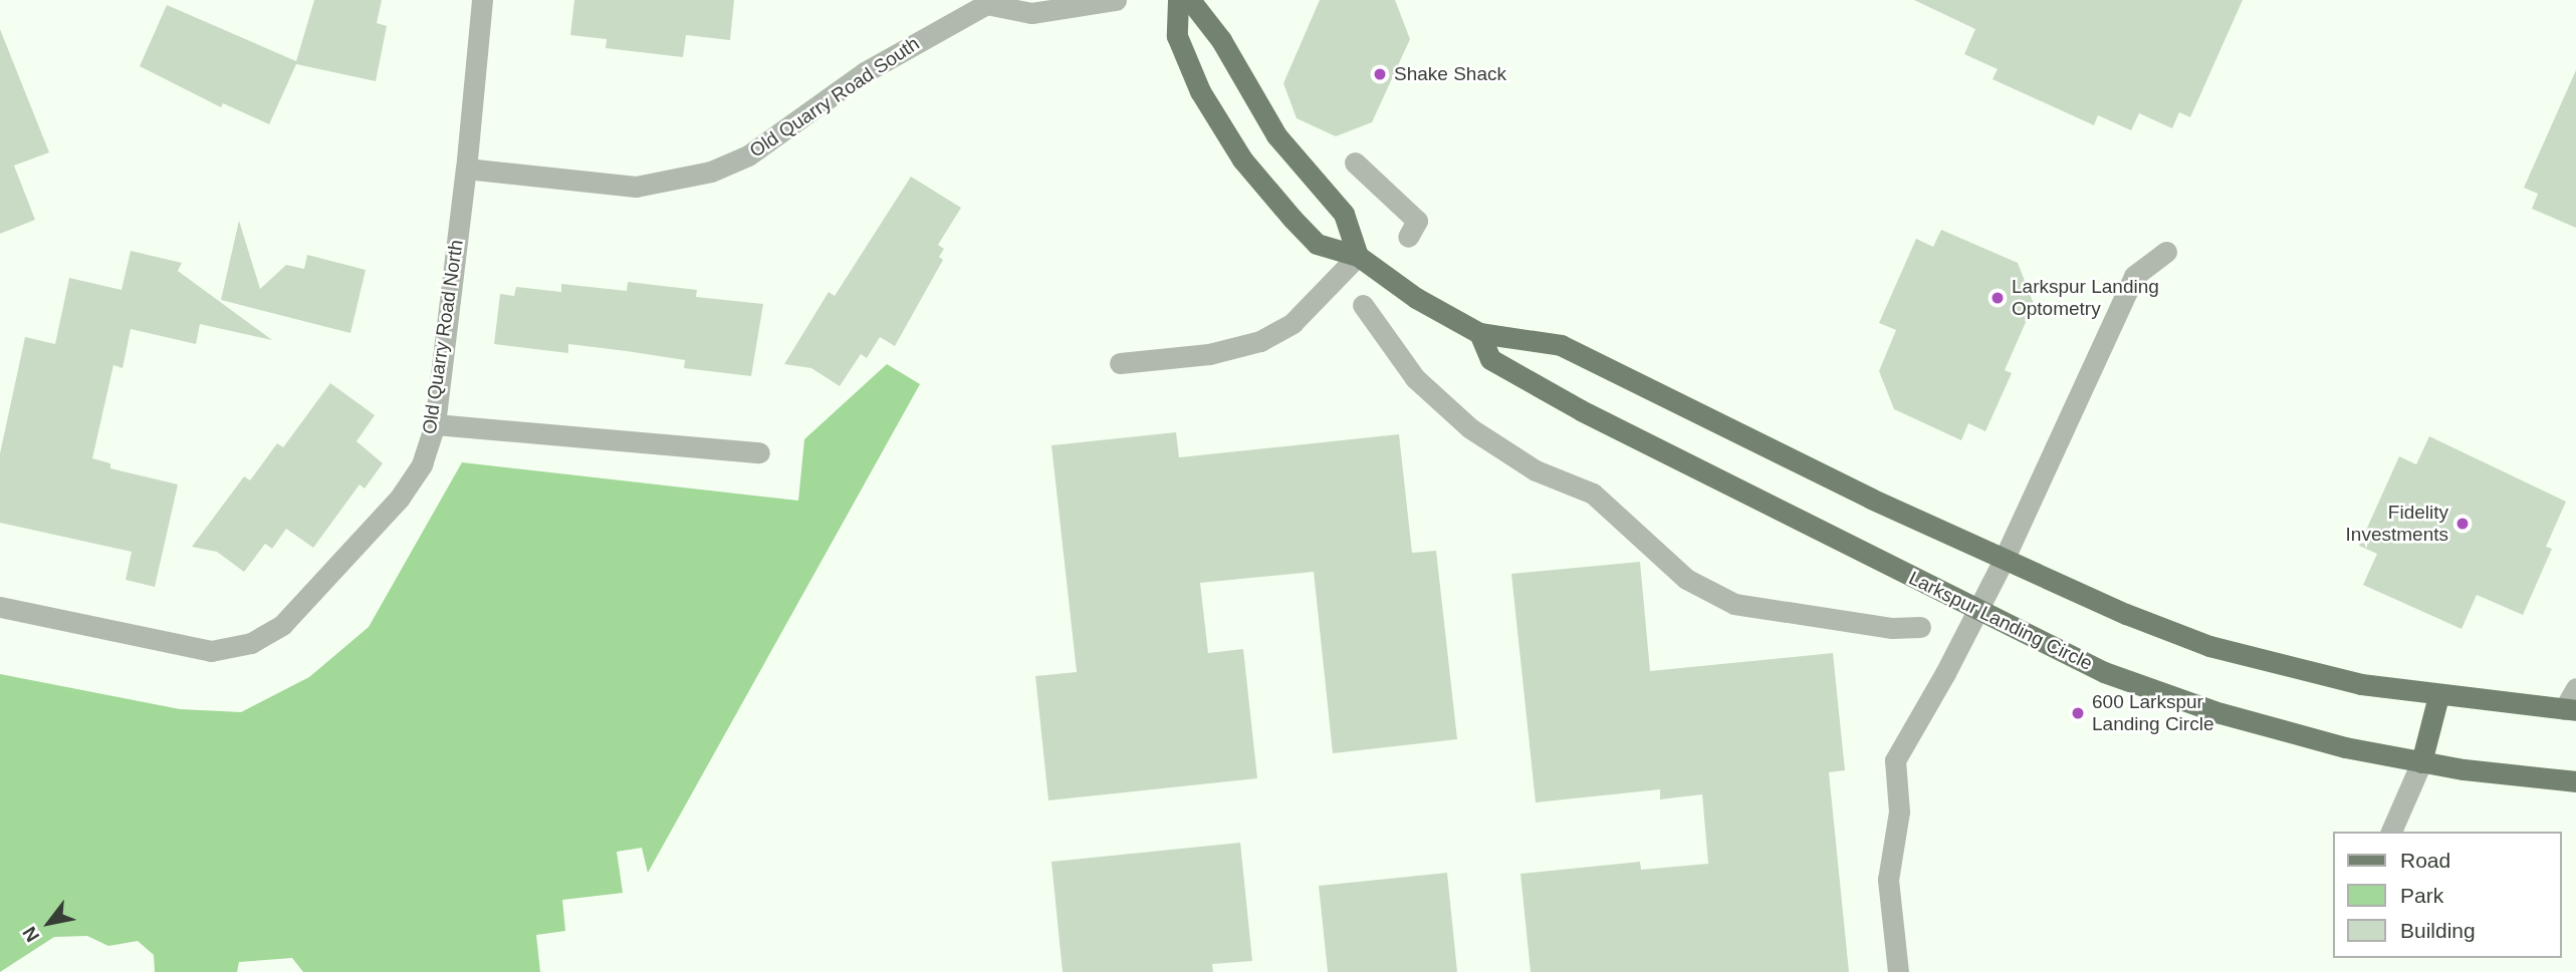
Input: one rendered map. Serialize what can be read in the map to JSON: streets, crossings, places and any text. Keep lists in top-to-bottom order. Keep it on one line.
{"streets":{"main road":["Larkspur Landing Circle"],"street":["Old Quarry Road South","Old Quarry Road North"]},"crossings":[["Old Quarry Road South","Old Quarry Road North"]],"places":["Shake Shack","Larkspur Landing Optometry","Fidelity Investments","600 Larkspur Landing Circle"],"legend":["Road","Park","Building"],"north":"bottom left"}
